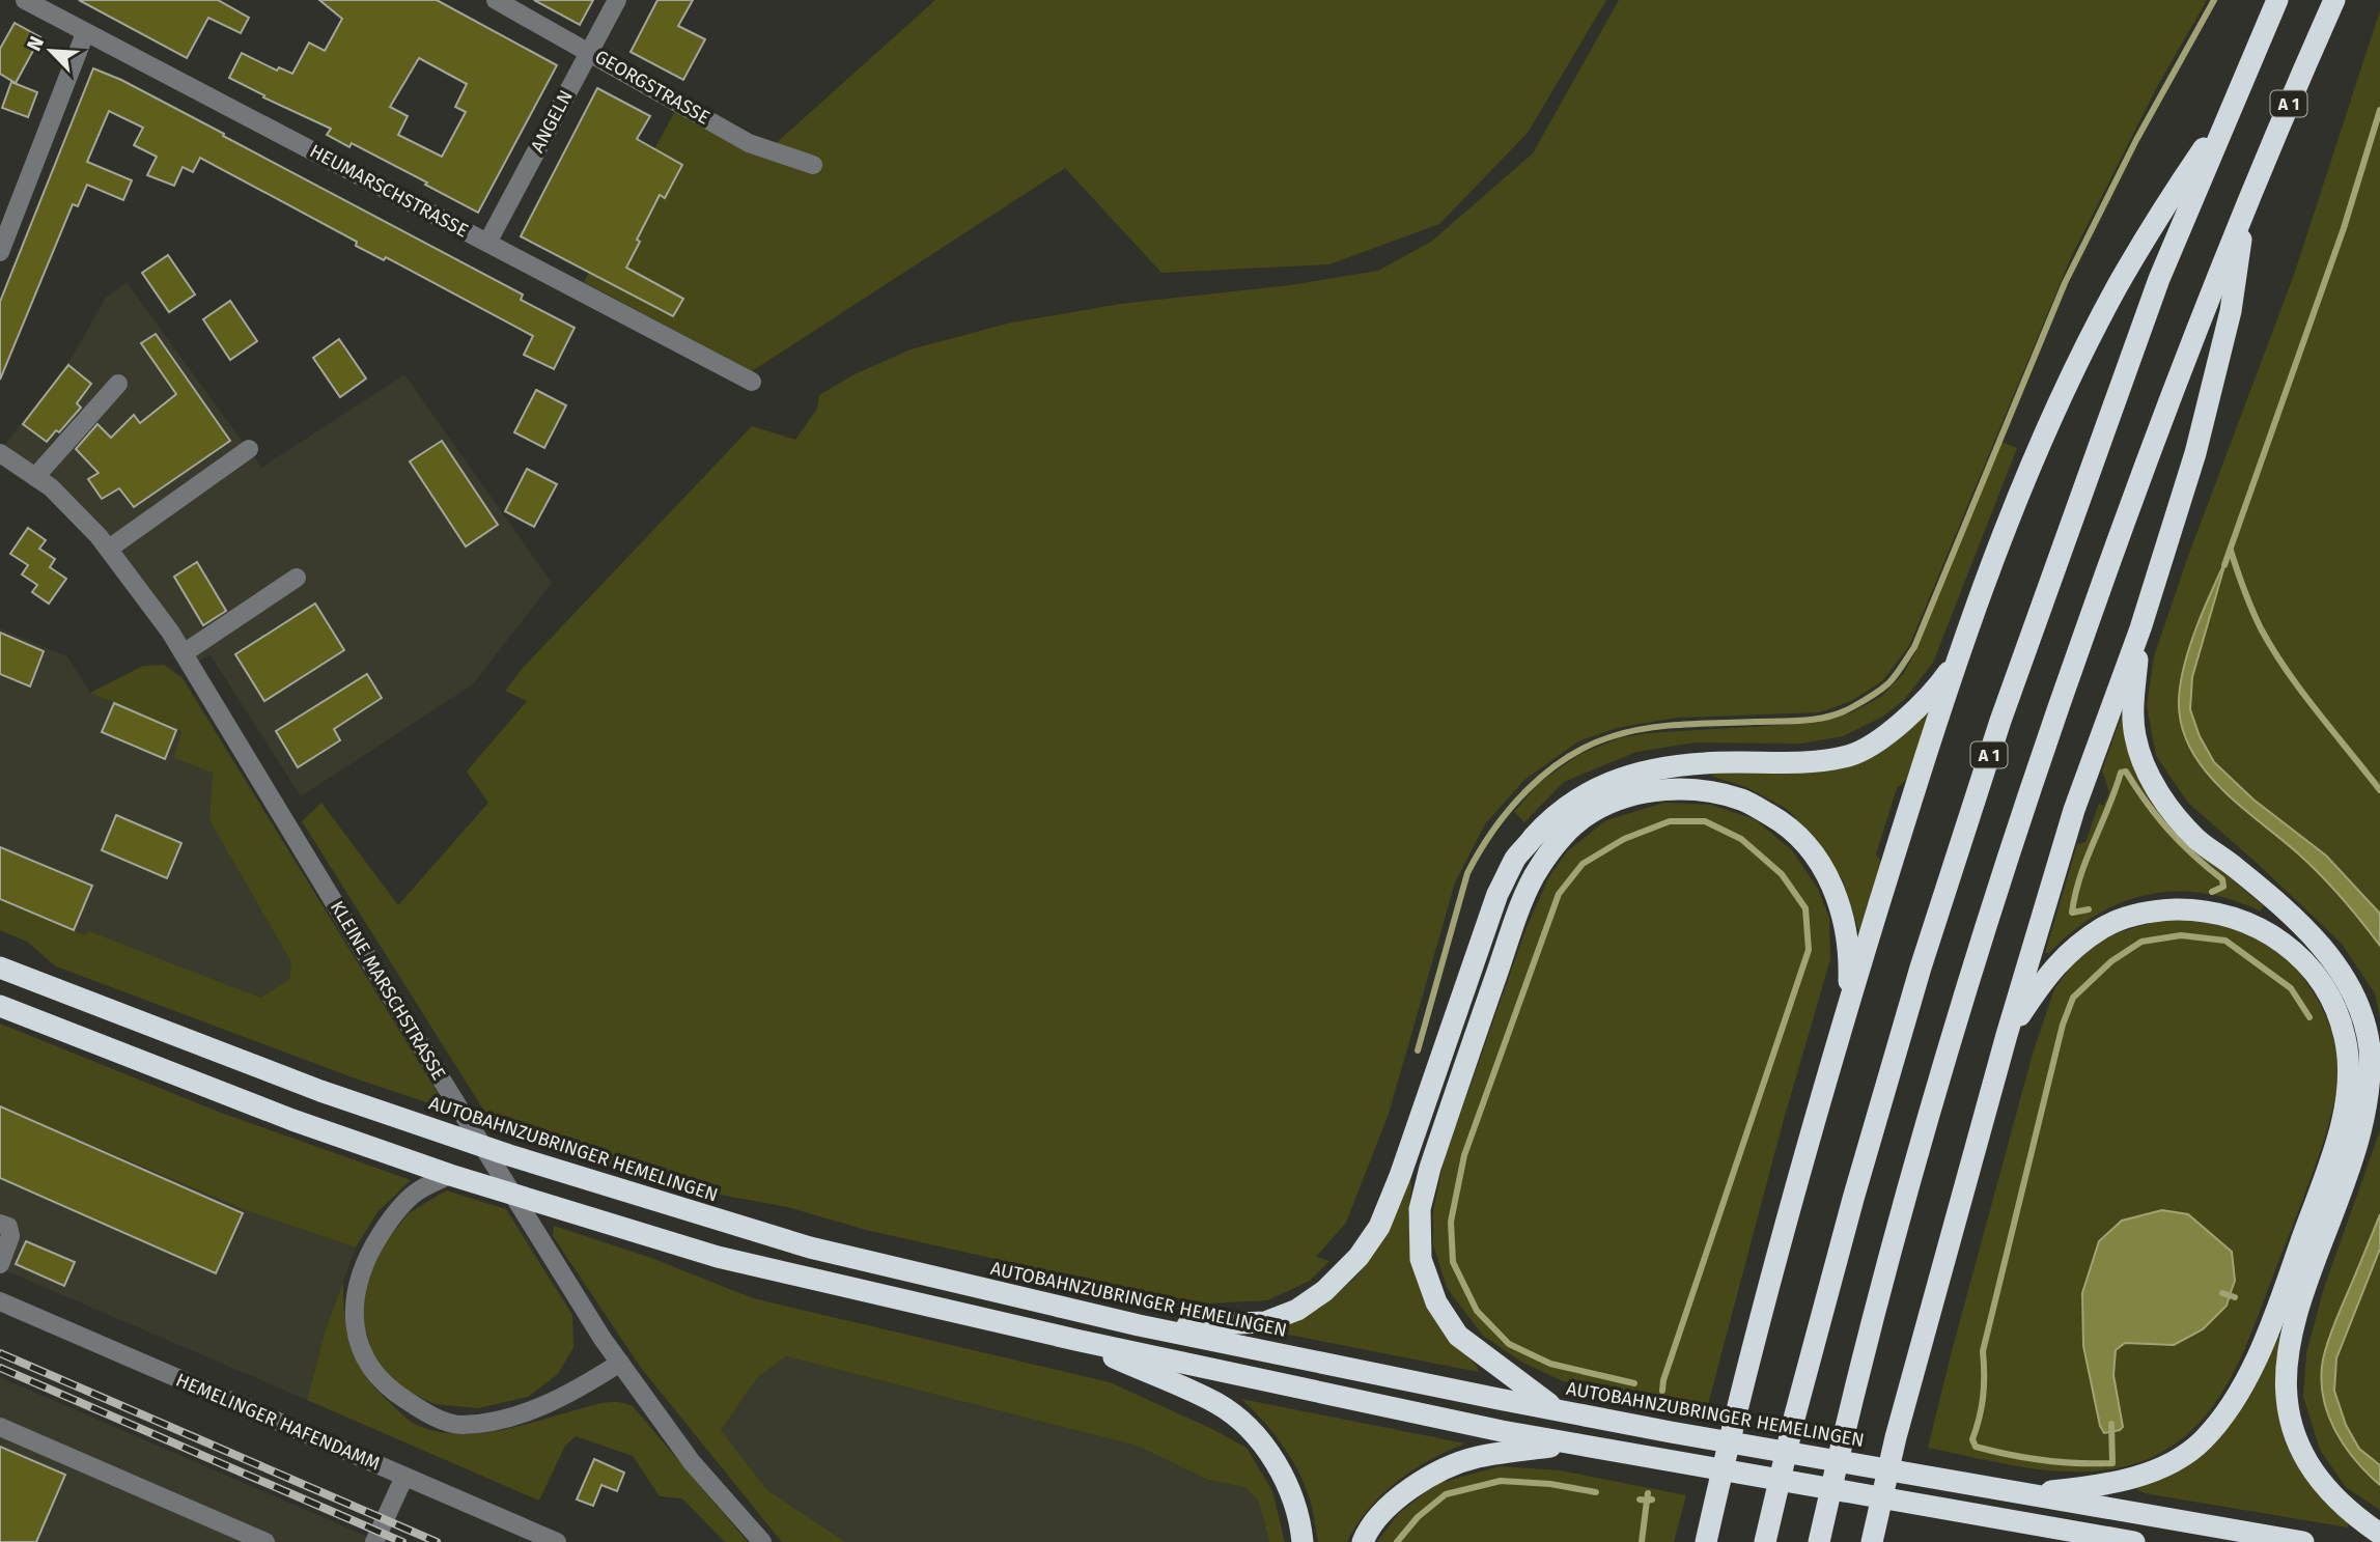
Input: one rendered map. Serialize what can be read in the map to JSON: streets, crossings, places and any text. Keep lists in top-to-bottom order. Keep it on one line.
{"streets":{"highway":["A 1","AUTOBAHNZUBRINGER HEMELINGEN"],"street":["GEORGSTRASSE","ANGELN","HEUMARSCHSTRASSE","KLEINE MARSCHSTRASSE","HEMELINGER HAFENDAMM"]},"crossings":[["GEORGSTRASSE","ANGELN"],["ANGELN","HEUMARSCHSTRASSE"]],"north":"top left"}
